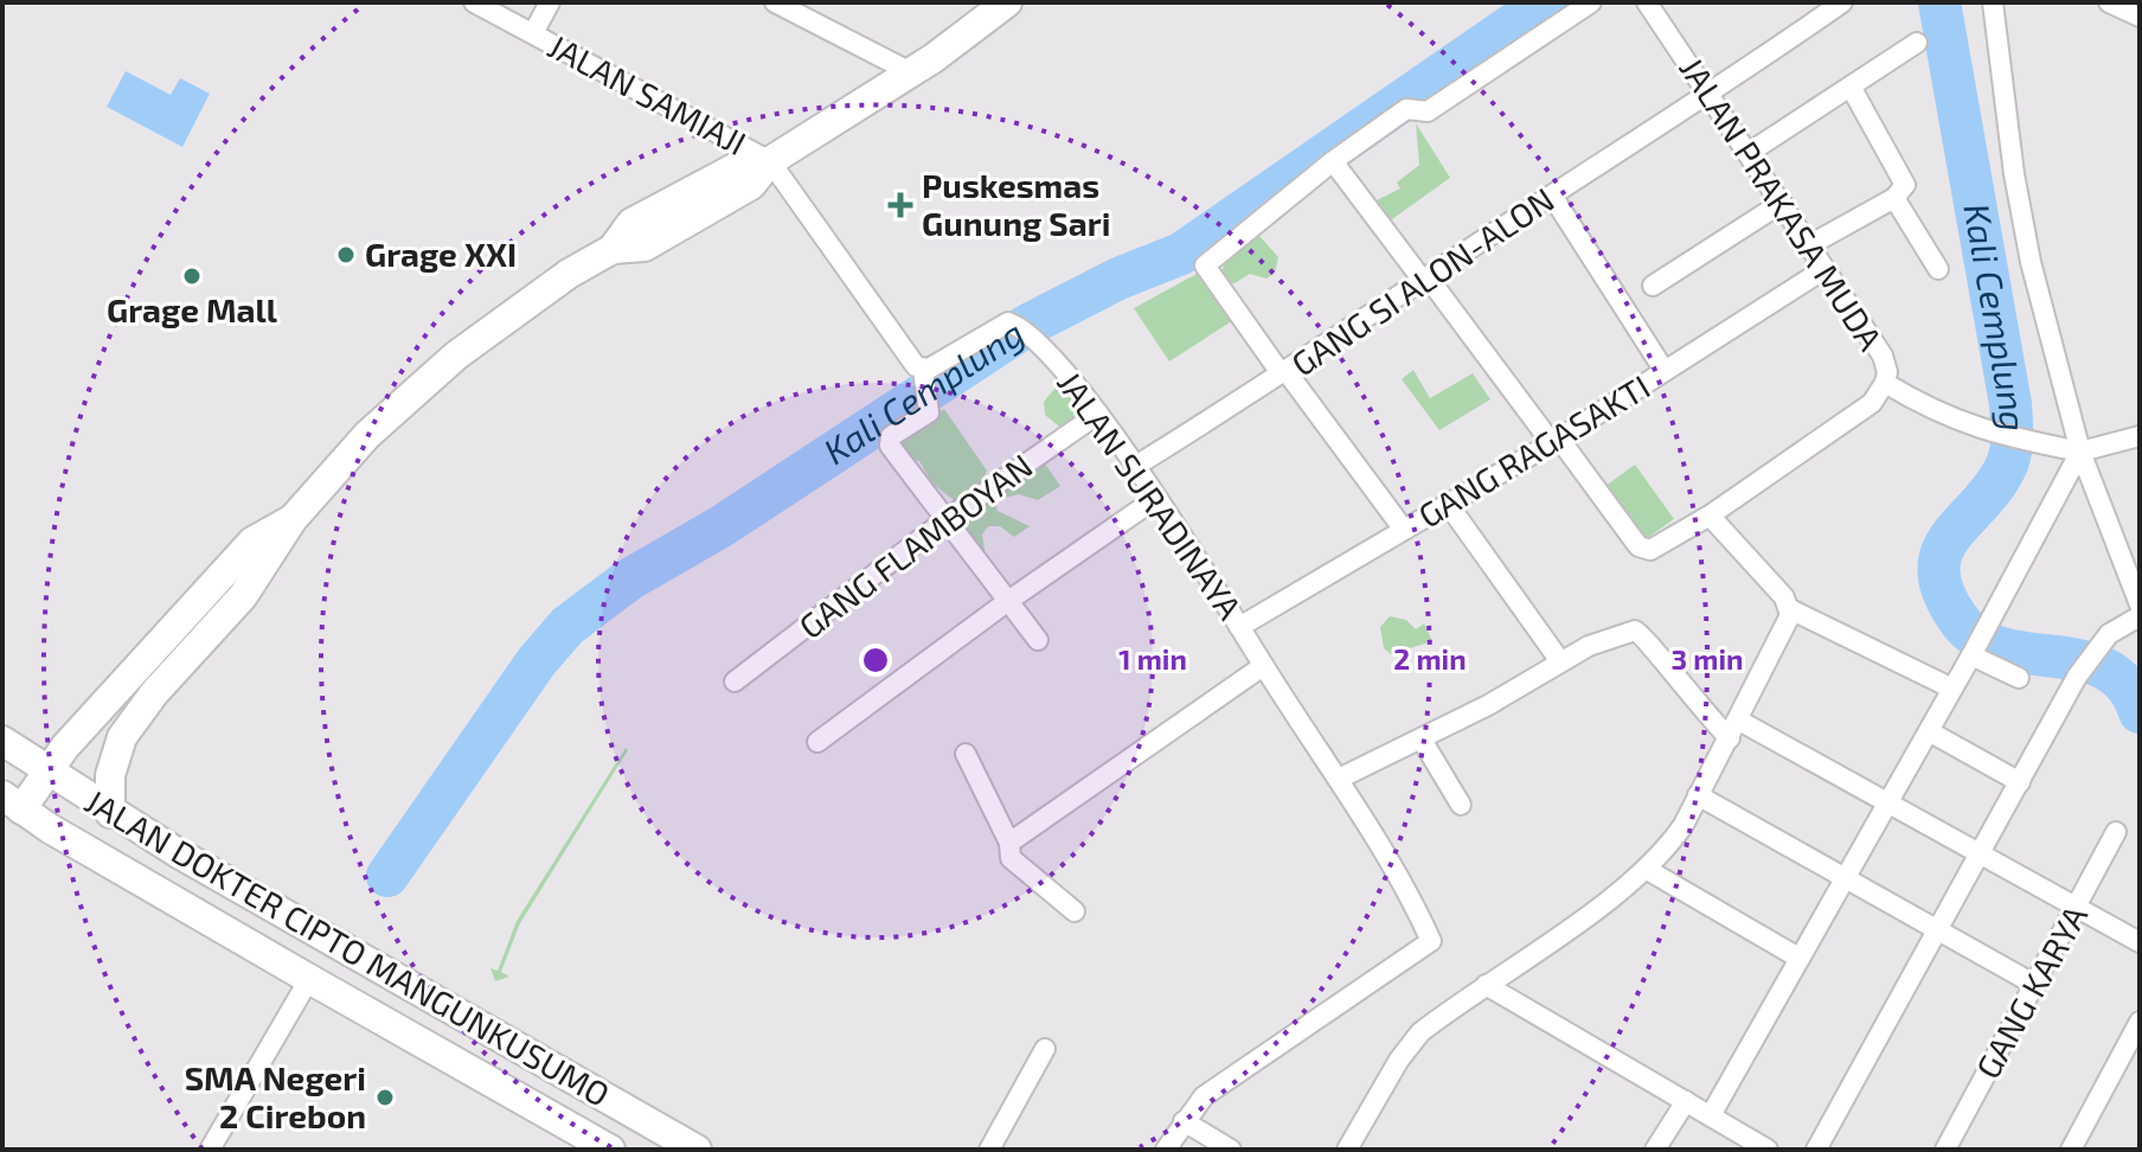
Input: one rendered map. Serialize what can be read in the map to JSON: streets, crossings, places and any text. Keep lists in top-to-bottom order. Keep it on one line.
{"streets":{"main road":["JALAN DOKTER CIPTO MANGUNKUSUMO"],"street":["JALAN SAMIAJI","JALAN PRAKASA MUDA","GANG SI ALON-ALON","GANG RAGASAKTI","JALAN SURADINAYA","GANG FLAMBOYAN","GANG KARYA"]},"crossings":[["JALAN PRAKASA MUDA","GANG SI ALON-ALON"],["JALAN PRAKASA MUDA","GANG RAGASAKTI"],["GANG SI ALON-ALON","JALAN SURADINAYA"],["GANG RAGASAKTI","JALAN SURADINAYA"],["JALAN SURADINAYA","GANG FLAMBOYAN"]],"water":["Kali Cemplung"],"places":{"health":["Puskesmas Gunung Sari"],"other":["Grage XXI","Grage Mall","SMA Negeri 2 Cirebon"]},"rings":["1 min","2 min","3 min"]}
